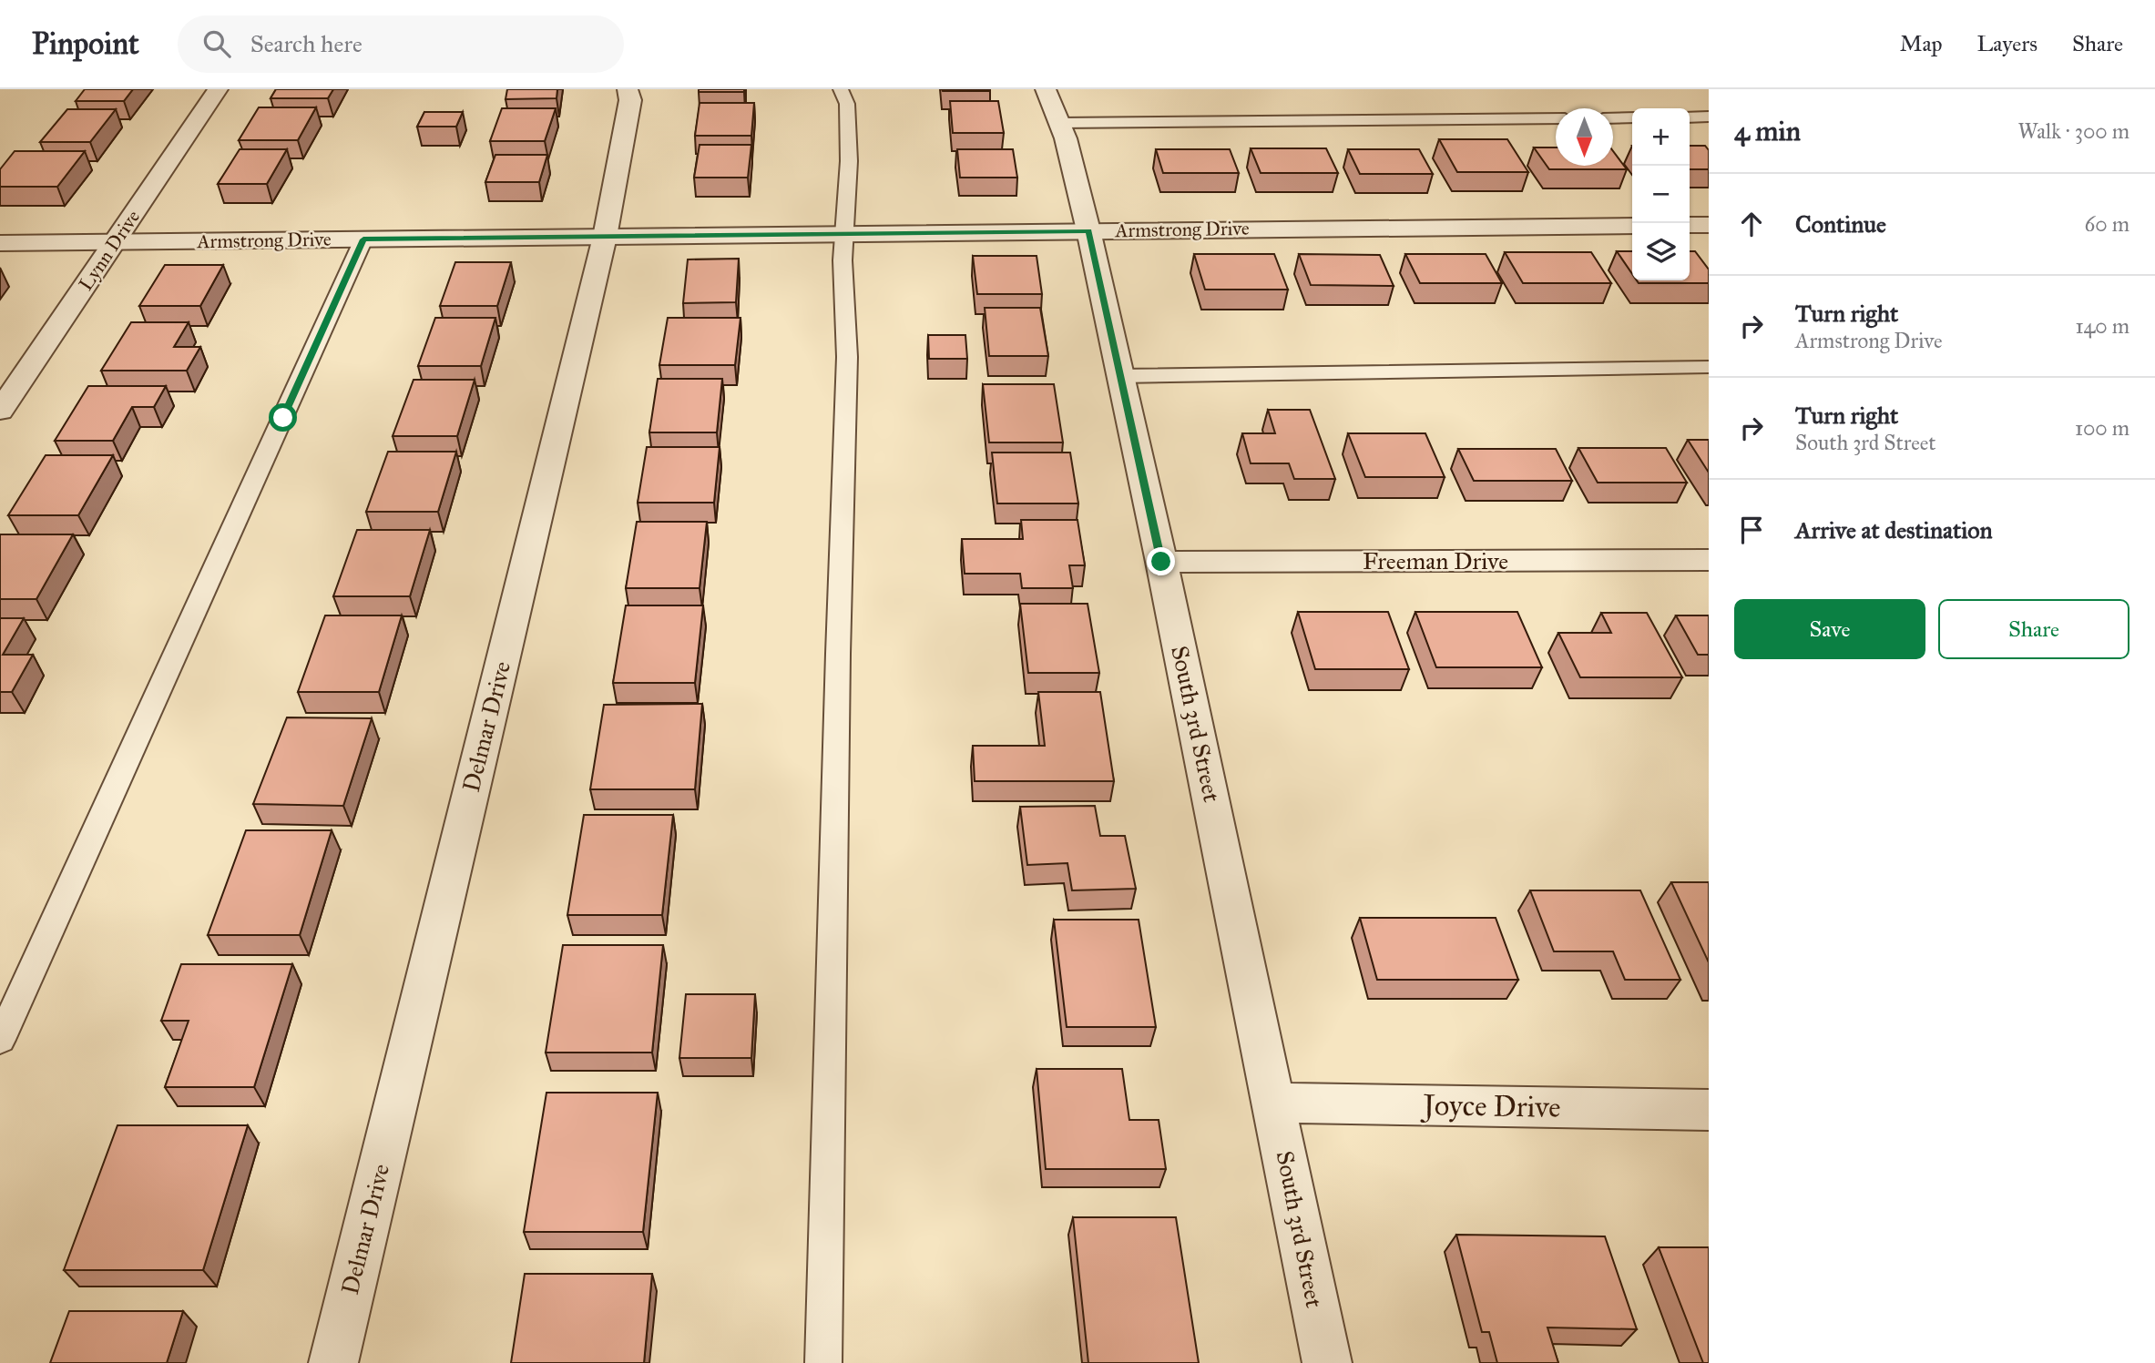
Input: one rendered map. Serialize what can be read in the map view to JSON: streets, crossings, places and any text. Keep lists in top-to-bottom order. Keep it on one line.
{"streets":{"street":["Armstrong Drive","Lynn Drive","Freeman Drive","South 3rd Street","Delmar Drive","Joyce Drive"]},"crossings":[["Armstrong Drive","Lynn Drive"],["Armstrong Drive","South 3rd Street"],["Armstrong Drive","Delmar Drive"],["Freeman Drive","South 3rd Street"],["South 3rd Street","Joyce Drive"]],"north":"bottom","page":{"header":"Pinpoint","search":"Search here","nav":["Map","Layers","Share"],"heading":["4 min","Walk · 300 m"],"map_buttons":["+","−"],"list":[["Continue","60 m"],["Turn right","Armstrong Drive","140 m"],["Turn right","South 3rd Street","100 m"],"Arrive at destination"],"buttons":["Save","Share"]}}
